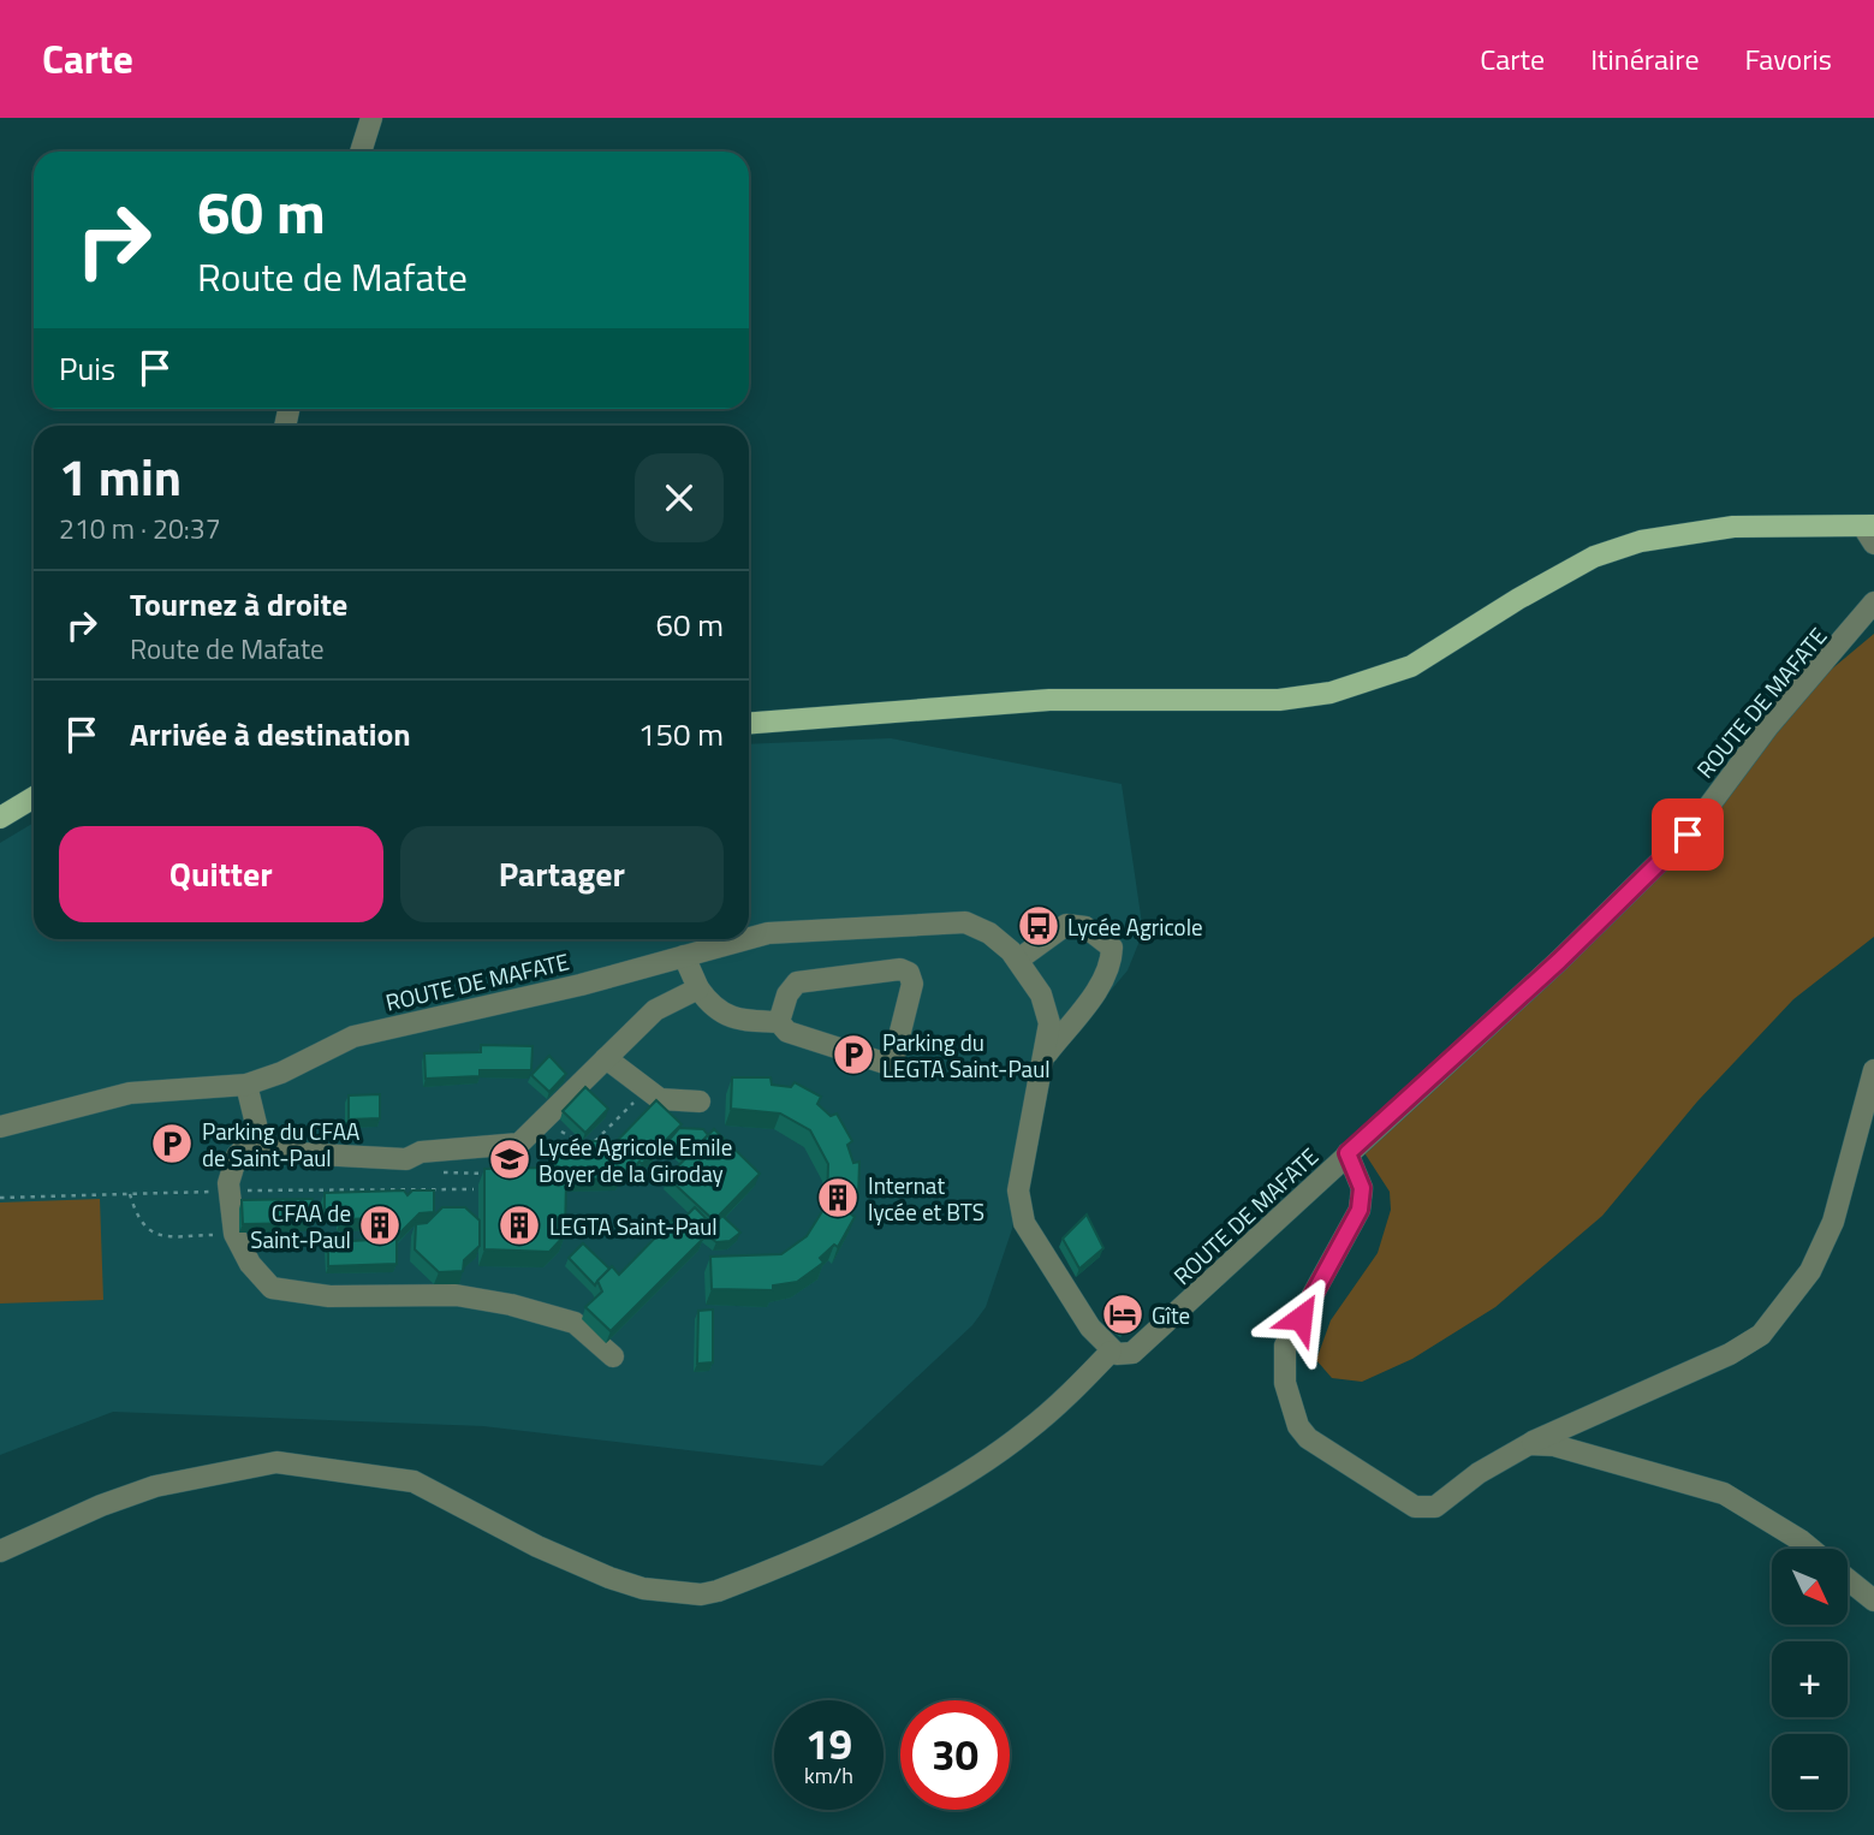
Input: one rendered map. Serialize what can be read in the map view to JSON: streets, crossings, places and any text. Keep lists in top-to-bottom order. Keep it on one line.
{"streets":{"street":["ROUTE DE MAFATE"]},"places":{"bus stop":["Lycée Agricole"],"parking":["Parking du LEGTA Saint-Paul","Parking du CFAA de Saint-Paul"],"school or university":["Lycée Agricole Emile Boyer de la Giroday"],"building":["Internat lycée et BTS","CFAA de Saint-Paul","LEGTA Saint-Paul"],"hotel":["Gîte"]},"north":"bottom right","page":{"header":"Carte","nav":["Carte","Itinéraire","Favoris"],"turn":["60 m","Route de Mafate"],"then":"Puis","heading":["1 min","210 m · 20:37"],"list":[{"name":"Tournez à droite","note":"Route de Mafate","value":"60 m"},{"name":"Arrivée à destination","value":"150 m"}],"buttons":["Quitter","Partager"],"map_buttons":["+","−"],"speed":"19 km/h","limit":"30"}}
